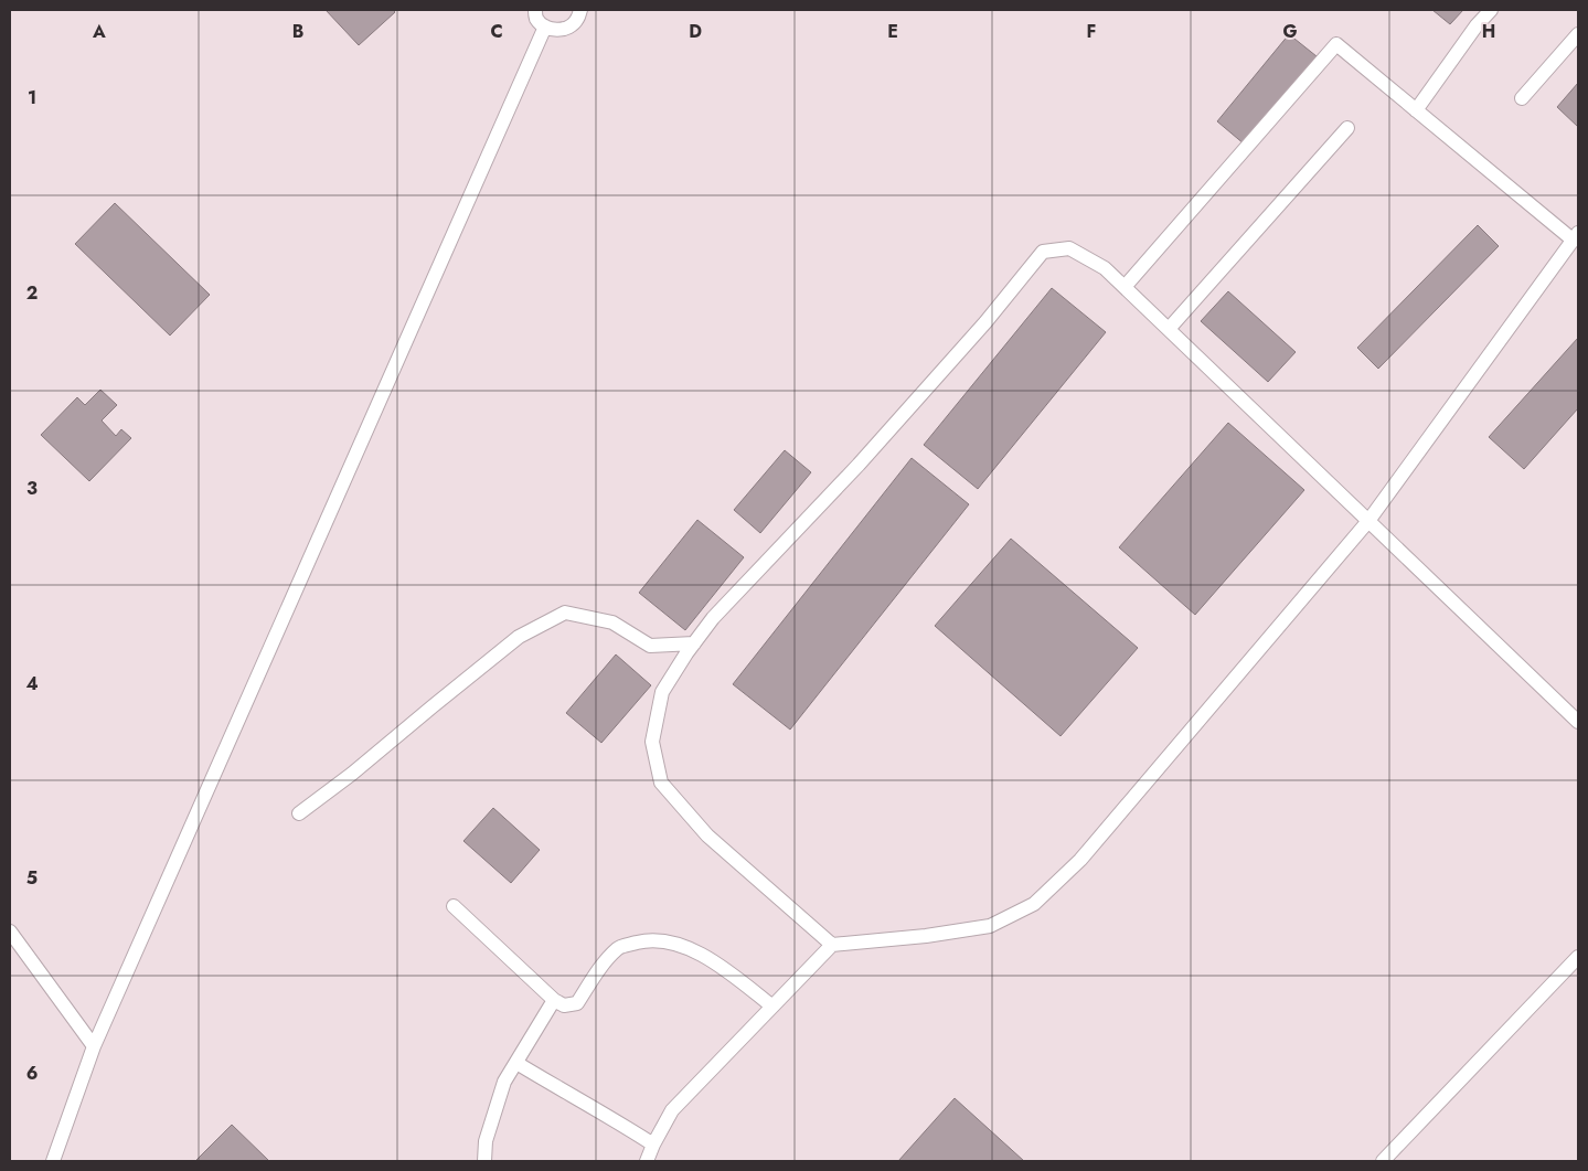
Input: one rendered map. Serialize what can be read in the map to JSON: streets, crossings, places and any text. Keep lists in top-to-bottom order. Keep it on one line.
{"grid":{"columns":["A","B","C","D","E","F","G","H"],"rows":["1","2","3","4","5","6"]}}
